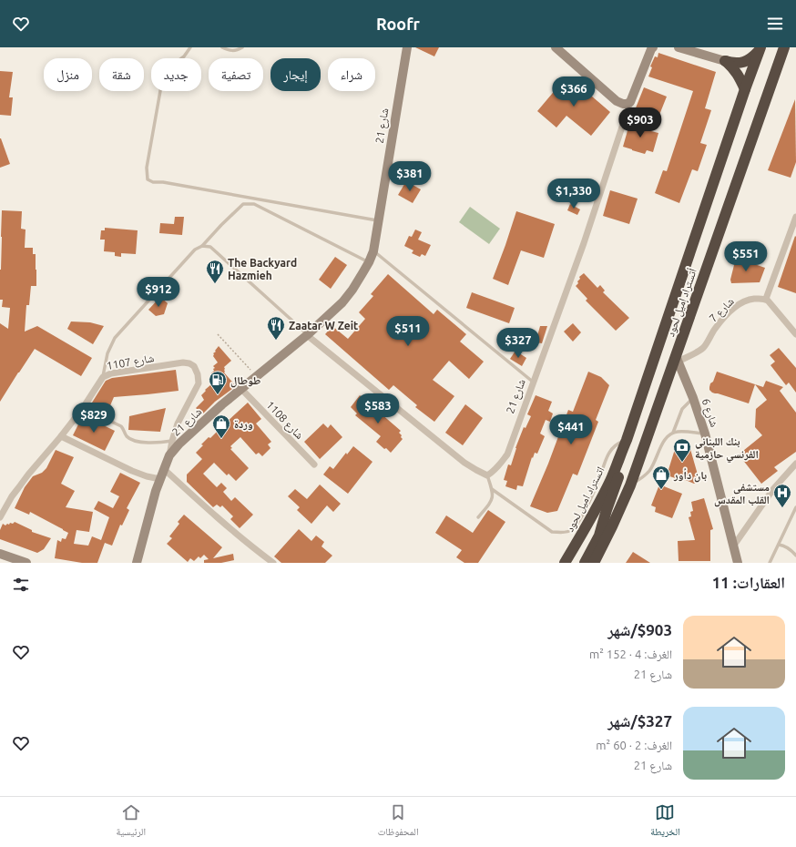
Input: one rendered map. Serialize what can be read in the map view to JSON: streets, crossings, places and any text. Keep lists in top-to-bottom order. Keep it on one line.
{"streets":{"highway":["أتستراد إميل لحود","اتستراد اميل لحود"],"main road":["شارع 21","شارع 6"],"street":["شارع 7","شارع 1107","شارع 1108"]},"crossings":[["شارع 21","شارع 1107"],["شارع 21","شارع 1108"],["أتستراد إميل لحود","شارع 7"],["أتستراد إميل لحود","شارع 6"],["أتستراد إميل لحود","اتستراد اميل لحود"],["شارع 7","شارع 6"]],"places":{"restaurant":["The Backyard Hazmieh","Zaatar W Zeit"],"fuel station":["طوطال"],"shop":["وردة","بان دأور"],"bank":["بنك اللبناني الفرنسي حازمية"],"hospital":["مستشفى القلب المقدس"]},"page":{"header":"Roofr","chip":["شراء","إيجار","تصفية","جديد","شقة","منزل"],"price":["$366","$903","$381","$1,330","$551","$912","$511","$327","$583","$829","$441"],"heading":"العقارات: 11","list":[{"name":"$903/شهر","note":"الغرف: 4 · 152 m² · شارع 21"},{"name":"$327/شهر","note":"الغرف: 2 · 60 m² · شارع 21"}],"tabs":["الخريطة","المحفوظات","الرئيسية"]}}
